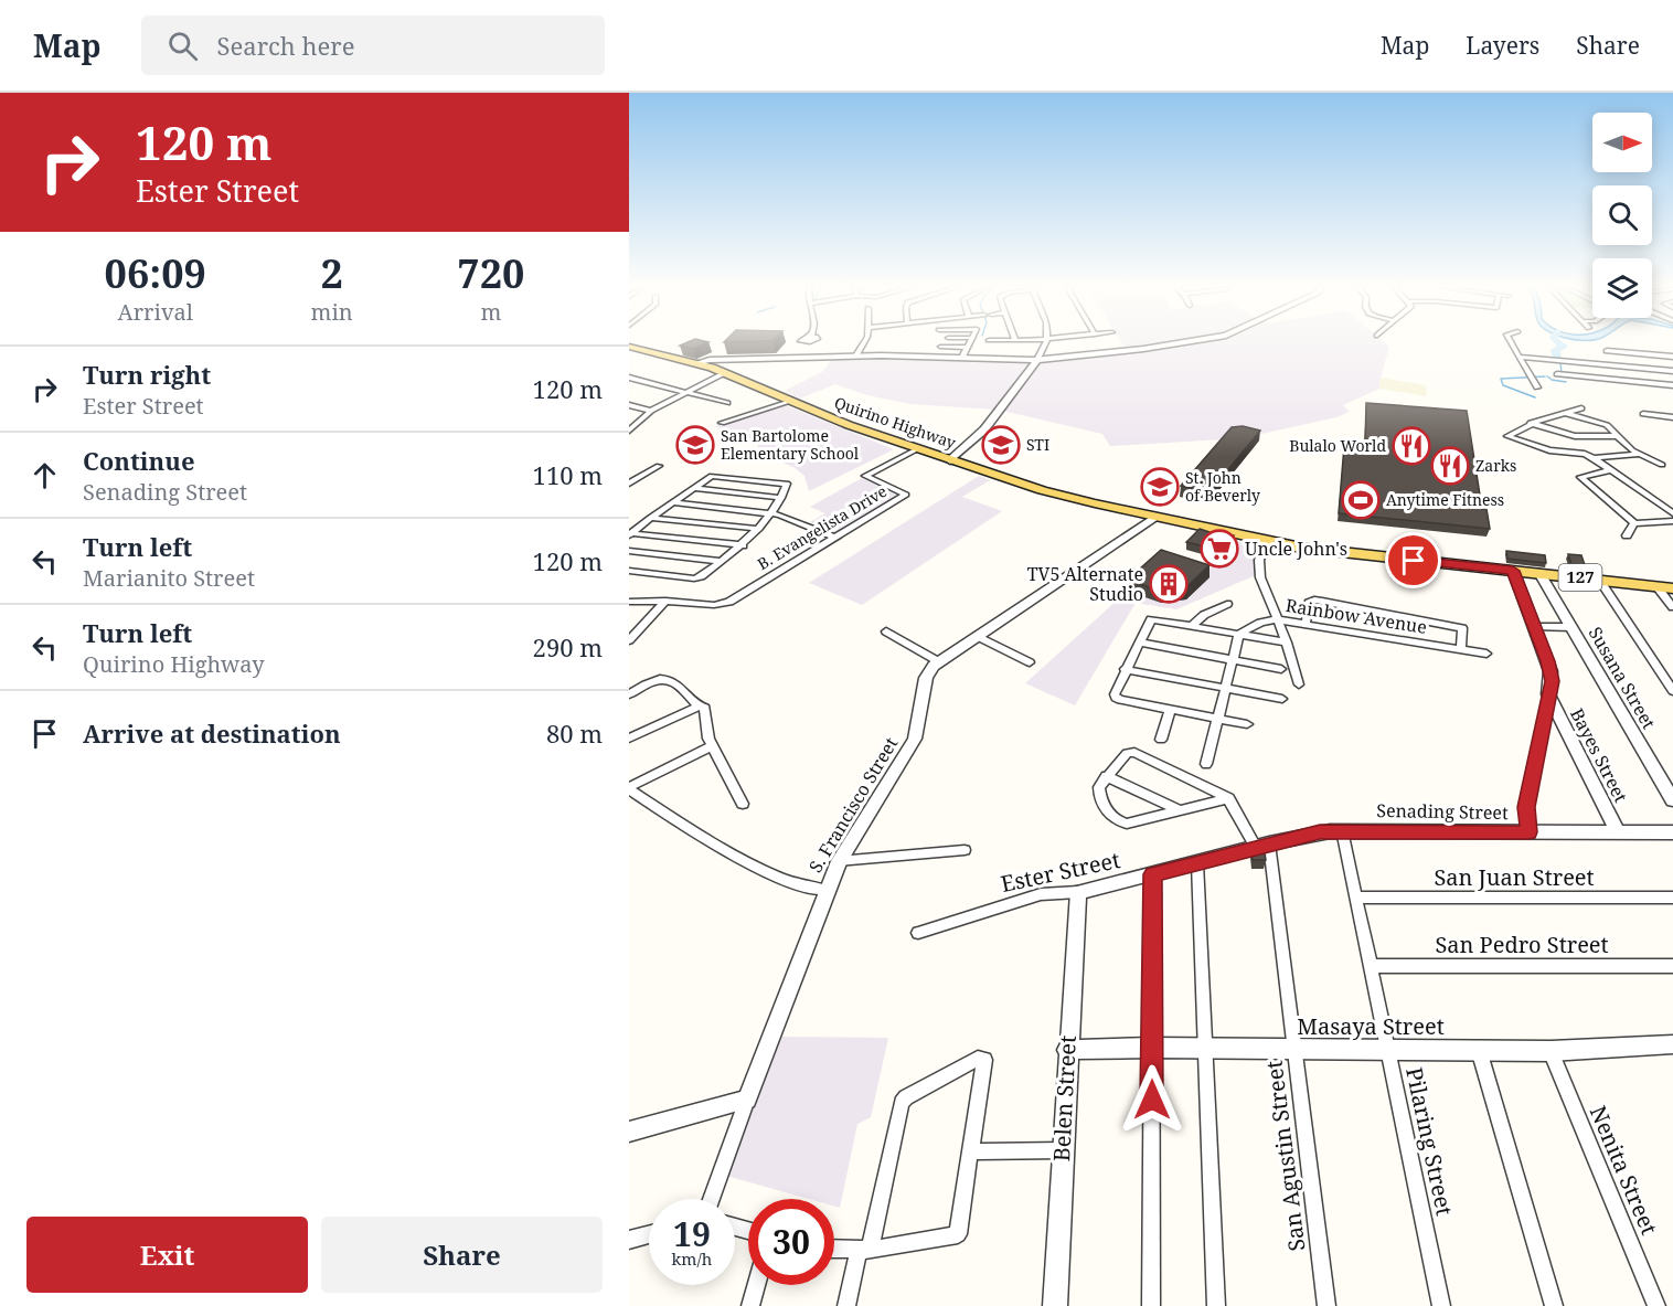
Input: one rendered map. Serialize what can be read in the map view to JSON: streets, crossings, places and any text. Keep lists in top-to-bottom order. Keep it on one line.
{"streets":{"main road":["Quirino Highway","127"],"street":["B. Evangelista Drive","Rainbow Avenue","Susana Street","Bayes Street","S. Francisco Street","Senading Street","Ester Street","San Juan Street","San Pedro Street","Masaya Street","Belen Street","Pilaring Street","San Agustin Street","Nenita Street"]},"crossings":[["Quirino Highway","B. Evangelista Drive"],["Quirino Highway","Susana Street"],["Bayes Street","Senading Street"],["Senading Street","Ester Street"],["Senading Street","Pilaring Street"],["Ester Street","Belen Street"],["Ester Street","Pilaring Street"],["Ester Street","San Agustin Street"],["San Juan Street","Pilaring Street"],["San Pedro Street","Pilaring Street"],["Masaya Street","Belen Street"],["Masaya Street","Pilaring Street"],["Masaya Street","San Agustin Street"],["Masaya Street","Nenita Street"]],"places":{"school or university":["San Bartolome Elementary School","STI","St. John of Beverly"],"restaurant":["Bulalo World","Zarks"],"sports":["Anytime Fitness"],"supermarket":["Uncle John's"],"building":["TV5 Alternate Studio"]},"north":"right","page":{"header":"Map","search":"Search here","nav":["Map","Layers","Share"],"turn":["120 m","Ester Street"],"eta":["06:09","Arrival","2","min","720","m"],"list":[{"name":"Turn right","note":"Ester Street","value":"120 m"},{"name":"Continue","note":"Senading Street","value":"110 m"},{"name":"Turn left","note":"Marianito Street","value":"120 m"},{"name":"Turn left","note":"Quirino Highway","value":"290 m"},{"name":"Arrive at destination","value":"80 m"}],"speed":"19 km/h","limit":"30","buttons":["Exit","Share"]}}
